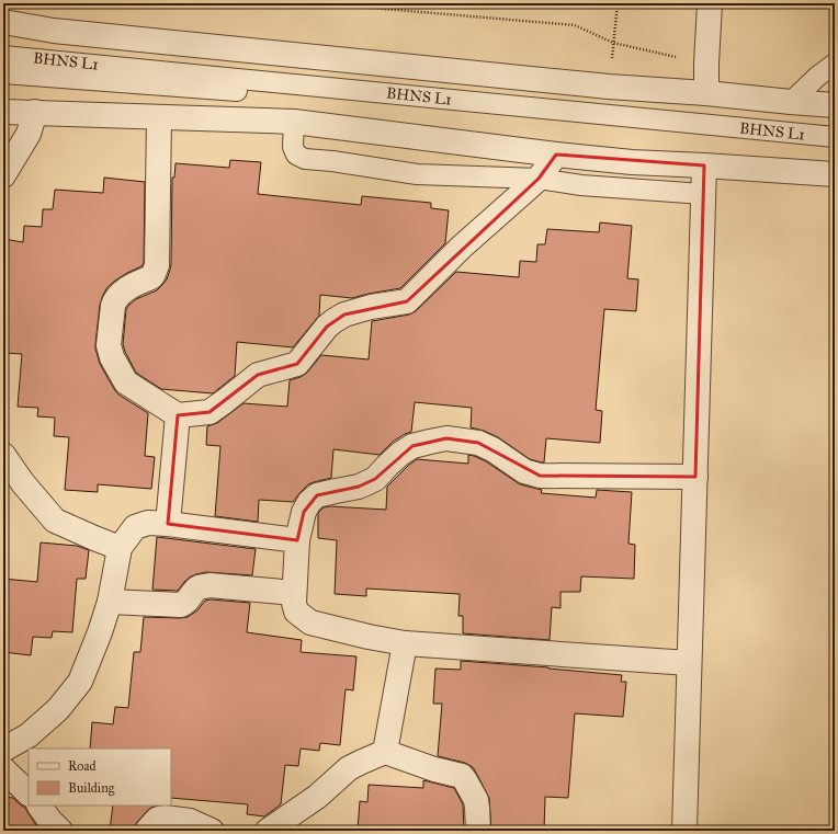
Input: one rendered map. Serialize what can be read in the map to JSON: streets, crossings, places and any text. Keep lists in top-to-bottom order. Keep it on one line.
{"streets":{"lane":["BHNS L1"]},"legend":["Road","Building"]}
